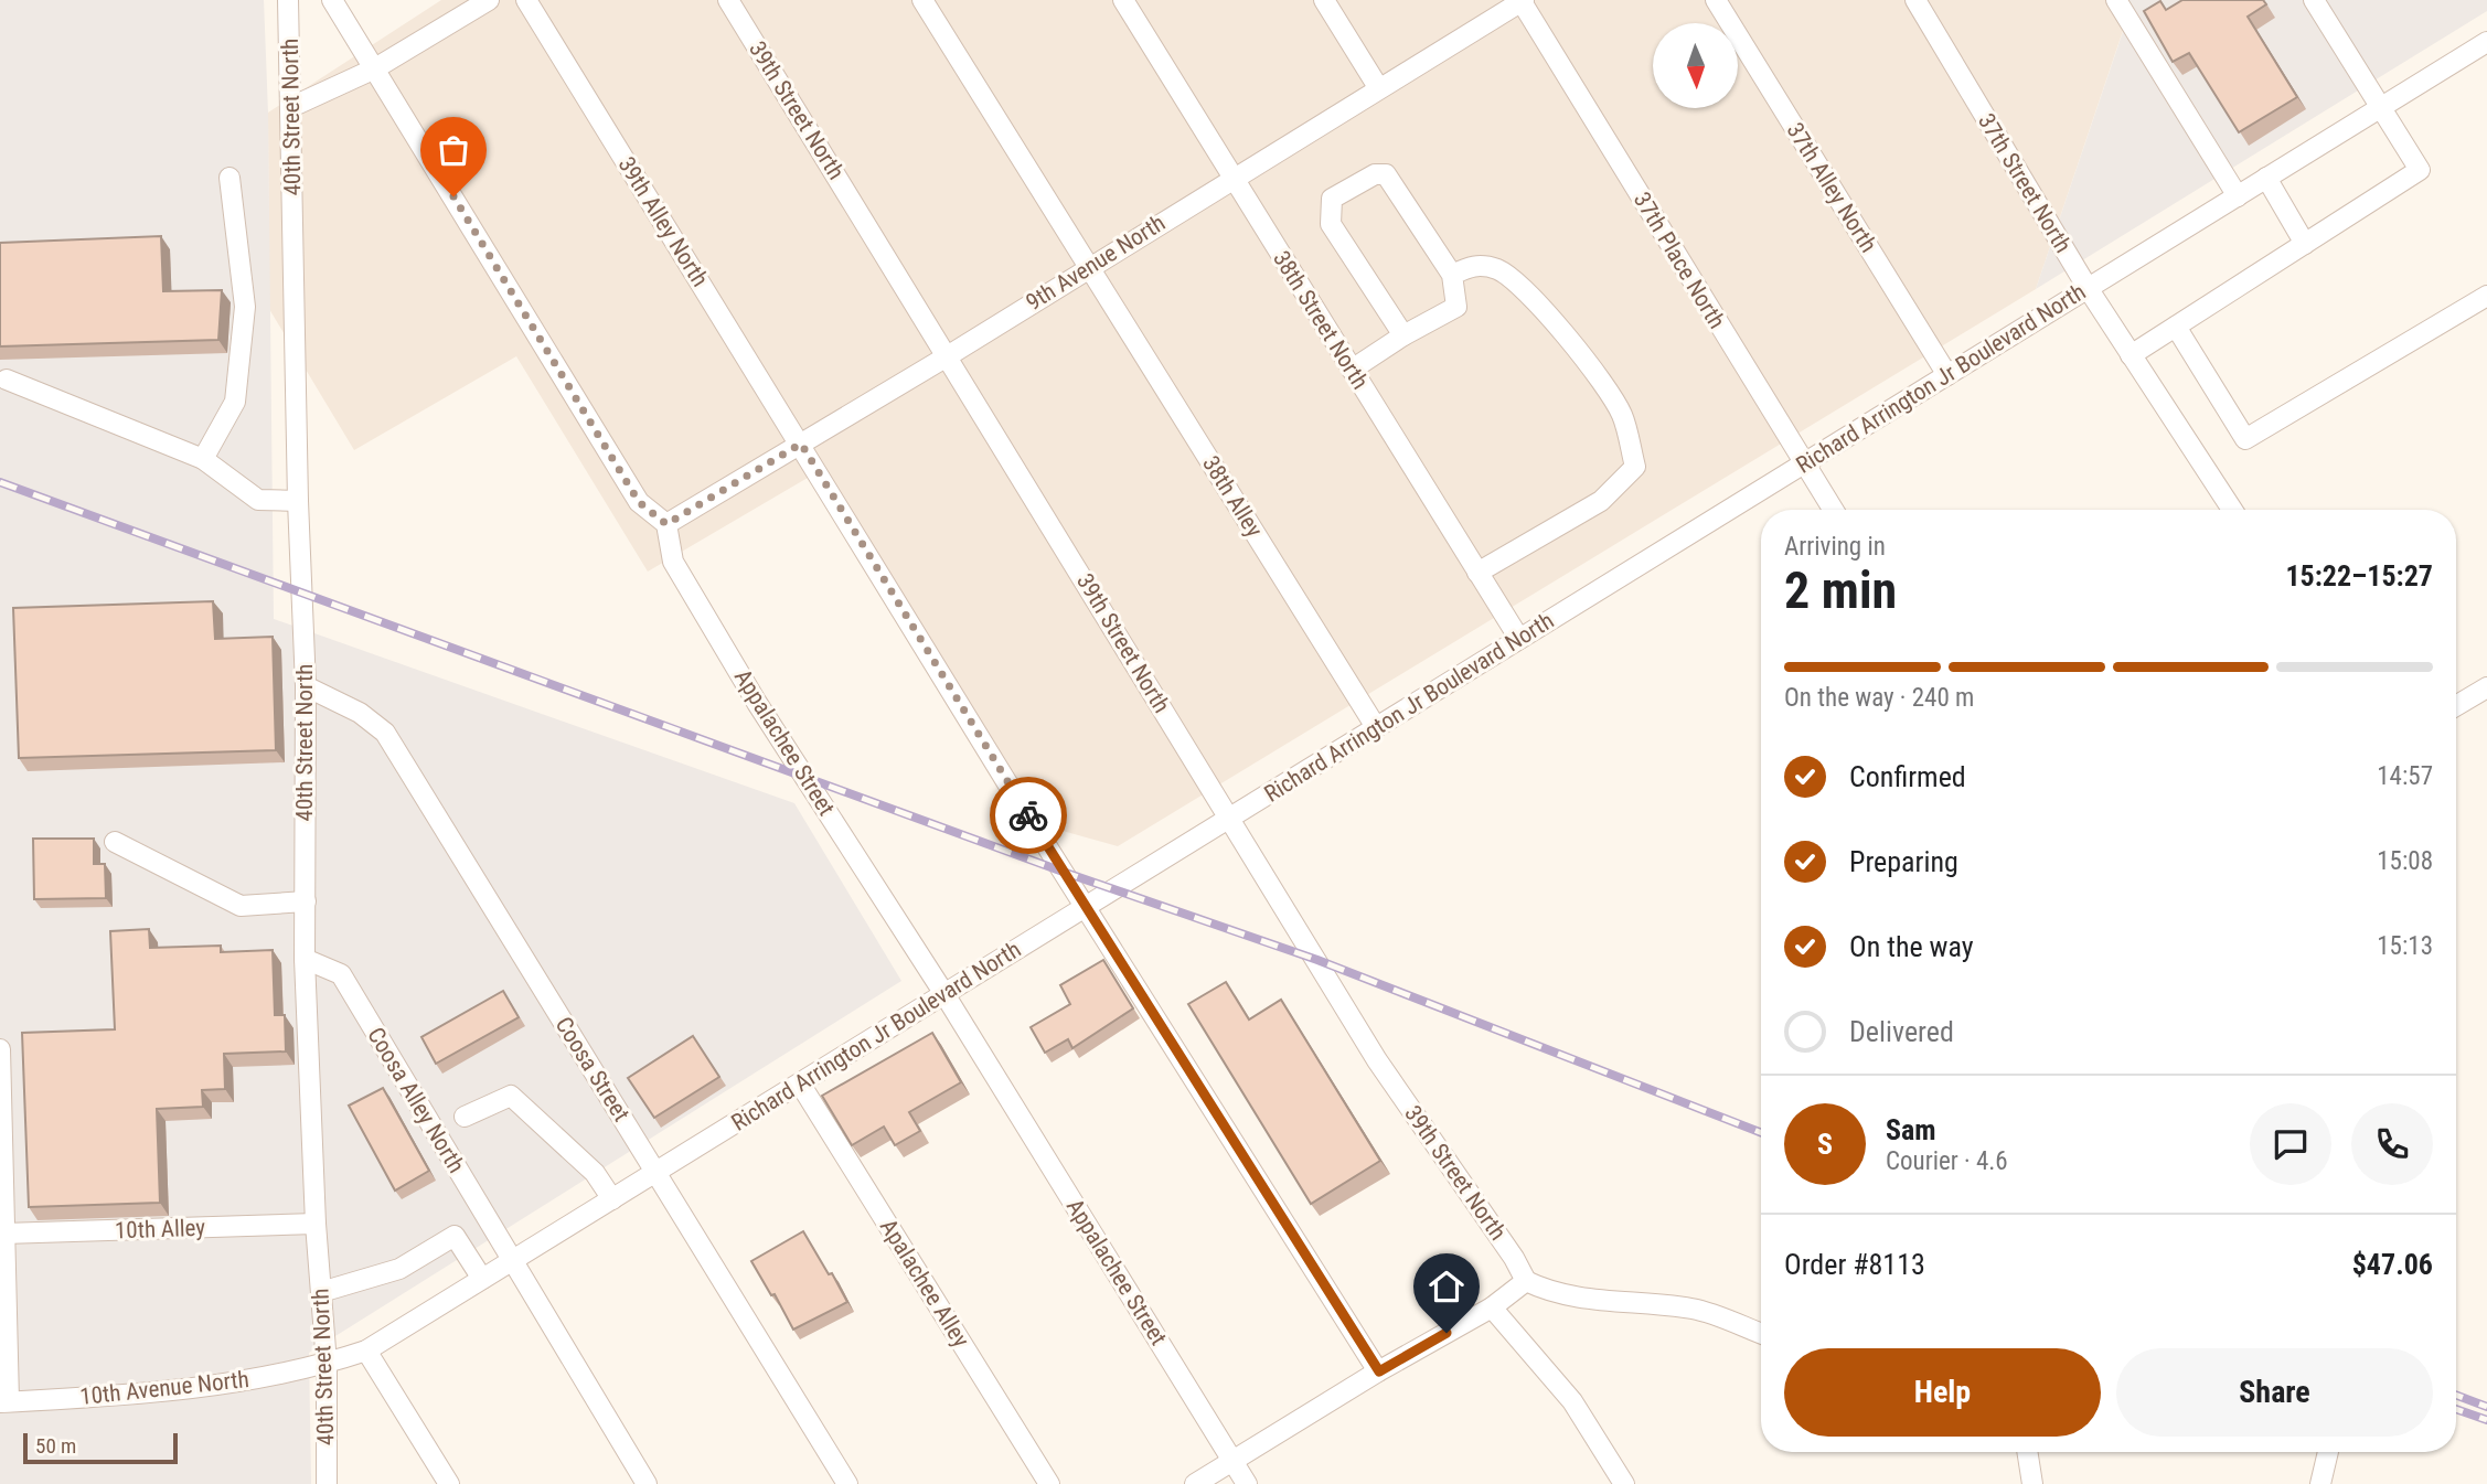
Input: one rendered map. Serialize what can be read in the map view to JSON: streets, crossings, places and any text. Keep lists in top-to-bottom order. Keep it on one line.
{"streets":{"street":["39th Street North","40th Street North","37th Street North","37th Alley North","39th Alley North","37th Place North","9th Avenue North","38th Street North","Richard Arrington Jr Boulevard North","38th Alley","Appalachee Street","Coosa Street","Coosa Alley North","10th Alley","Apalachee Alley","10th Avenue North"]},"crossings":[["39th Street North","9th Avenue North"],["39th Street North","Richard Arrington Jr Boulevard North"],["40th Street North","Richard Arrington Jr Boulevard North"],["40th Street North","Coosa Street"],["40th Street North","Coosa Alley North"],["40th Street North","10th Alley"],["40th Street North","10th Avenue North"],["37th Street North","Richard Arrington Jr Boulevard North"],["37th Alley North","Richard Arrington Jr Boulevard North"],["39th Alley North","9th Avenue North"],["39th Alley North","Richard Arrington Jr Boulevard North"],["37th Place North","9th Avenue North"],["37th Place North","Richard Arrington Jr Boulevard North"],["9th Avenue North","38th Street North"],["9th Avenue North","38th Alley"],["9th Avenue North","Appalachee Street"],["38th Street North","Richard Arrington Jr Boulevard North"],["Richard Arrington Jr Boulevard North","38th Alley"],["Richard Arrington Jr Boulevard North","Appalachee Street"],["Richard Arrington Jr Boulevard North","Coosa Street"],["Richard Arrington Jr Boulevard North","Coosa Alley North"],["Richard Arrington Jr Boulevard North","Apalachee Alley"],["Richard Arrington Jr Boulevard North","10th Avenue North"]],"scale_bar":"50 m","north":"bottom","page":{"heading":["2 min","Arriving in","15:22–15:27"],"panel":["Sam","Courier · 4.6","Order #8113","$47.06"],"bar":"On the way · 240 m","list":[["Confirmed","14:57"],["Preparing","15:08"],["On the way","15:13"],"Delivered"],"round":"S","buttons":["Help","Share"],"scale":"50 m"}}
